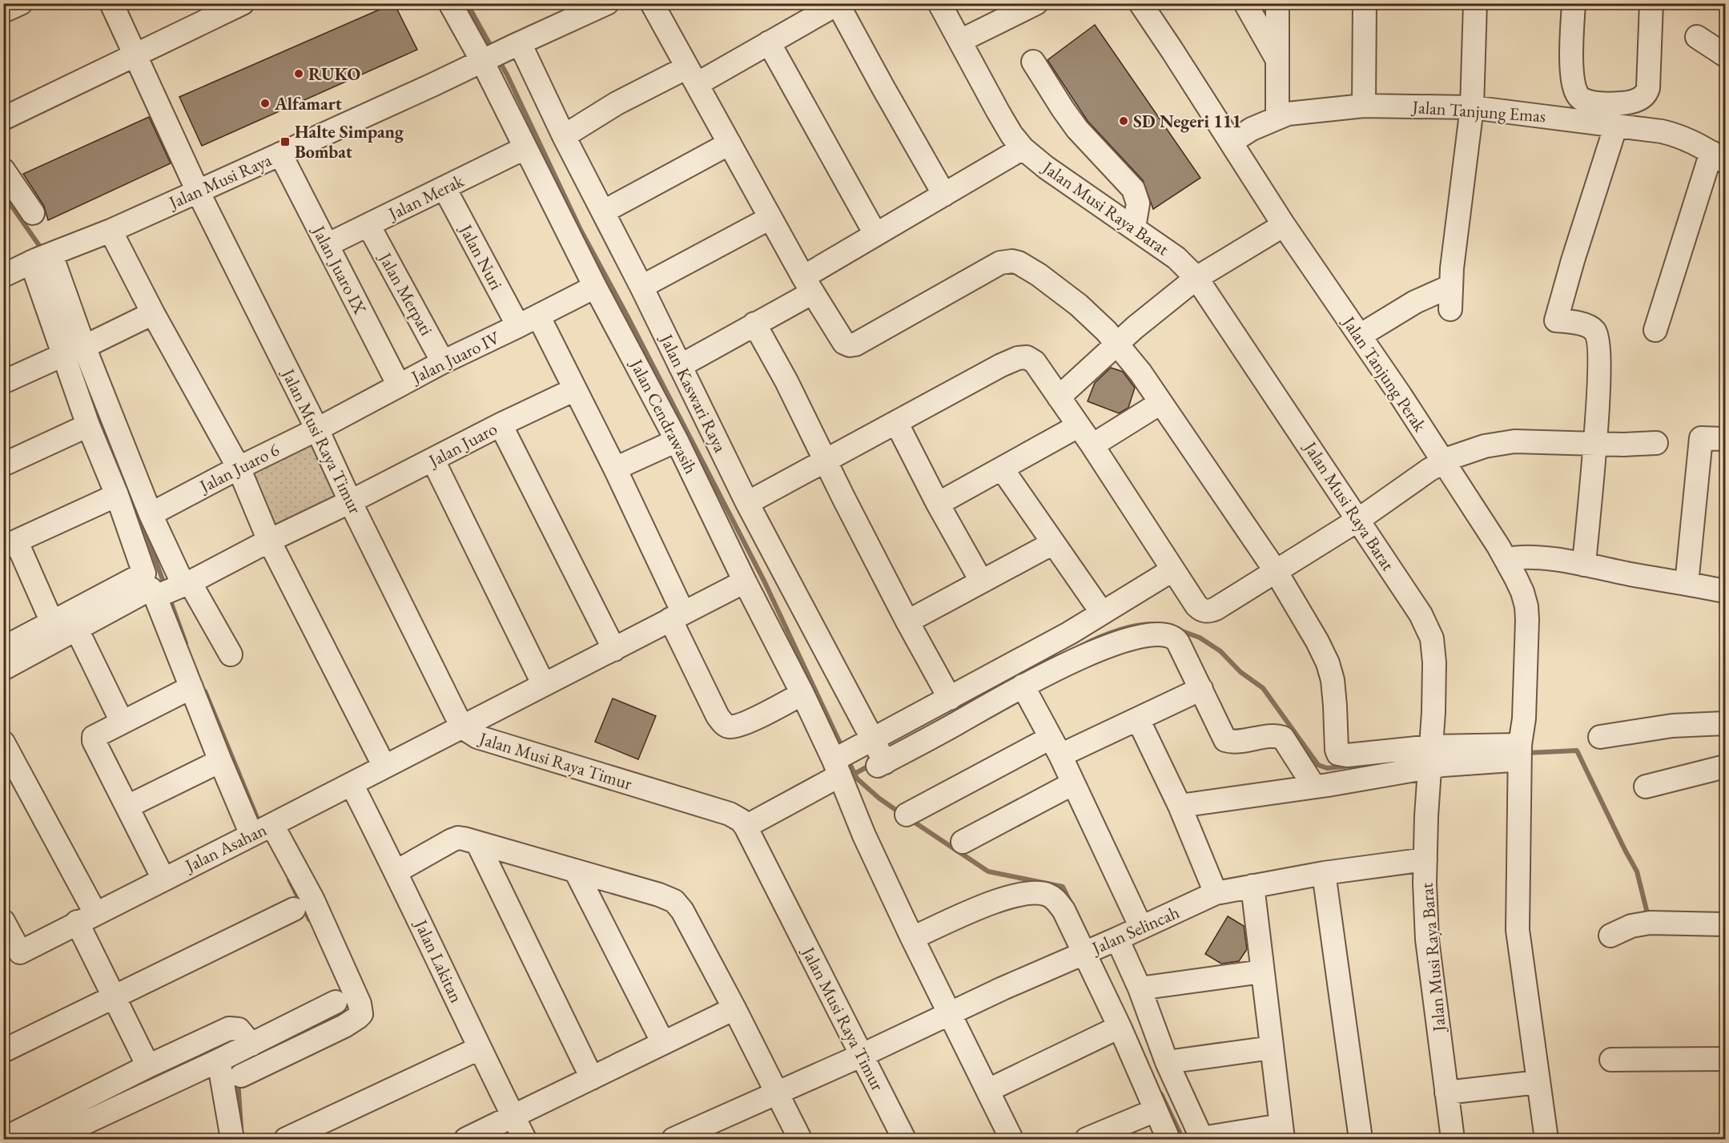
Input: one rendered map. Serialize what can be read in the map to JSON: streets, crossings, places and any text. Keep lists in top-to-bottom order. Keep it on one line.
{"streets":{"street":["Jalan Tanjung Emas","Jalan Musi Raya","Jalan Merak","Jalan Musi Raya Barat","Jalan Nuri","Jalan Juaro IX","Jalan Merpati","Jalan Juaro IV","Jalan Tanjung Perak","Jalan Kaswari Raya","Jalan Cendrawasih","Jalan Musi Raya Timur","Jalan Juaro","Jalan Juaro 6","Jalan Asahan","Jalan Selincah","Jalan Lakitan"]},"crossings":[["Jalan Tanjung Emas","Jalan Tanjung Perak"],["Jalan Musi Raya","Jalan Juaro IX"],["Jalan Musi Raya","Jalan Kaswari Raya"],["Jalan Musi Raya","Jalan Cendrawasih"],["Jalan Musi Raya","Jalan Musi Raya Timur"],["Jalan Merak","Jalan Nuri"],["Jalan Merak","Jalan Juaro IX"],["Jalan Merak","Jalan Merpati"],["Jalan Merak","Jalan Cendrawasih"],["Jalan Musi Raya Barat","Jalan Selincah"],["Jalan Nuri","Jalan Juaro IV"],["Jalan Nuri","Jalan Cendrawasih"],["Jalan Nuri","Jalan Juaro"],["Jalan Nuri","Jalan Asahan"],["Jalan Juaro IX","Jalan Juaro IV"],["Jalan Merpati","Jalan Juaro IV"],["Jalan Juaro IV","Jalan Cendrawasih"],["Jalan Juaro IV","Jalan Musi Raya Timur"],["Jalan Juaro IV","Jalan Juaro 6"],["Jalan Cendrawasih","Jalan Asahan"],["Jalan Cendrawasih","Jalan Selincah"],["Jalan Musi Raya Timur","Jalan Juaro"],["Jalan Musi Raya Timur","Jalan Juaro 6"],["Jalan Musi Raya Timur","Jalan Asahan"],["Jalan Musi Raya Timur","Jalan Selincah"],["Jalan Asahan","Jalan Lakitan"]],"places":{"other":["RUKO","Alfamart","SD Negeri 111"],"transit":["Halte Simpang Bombat"]}}
